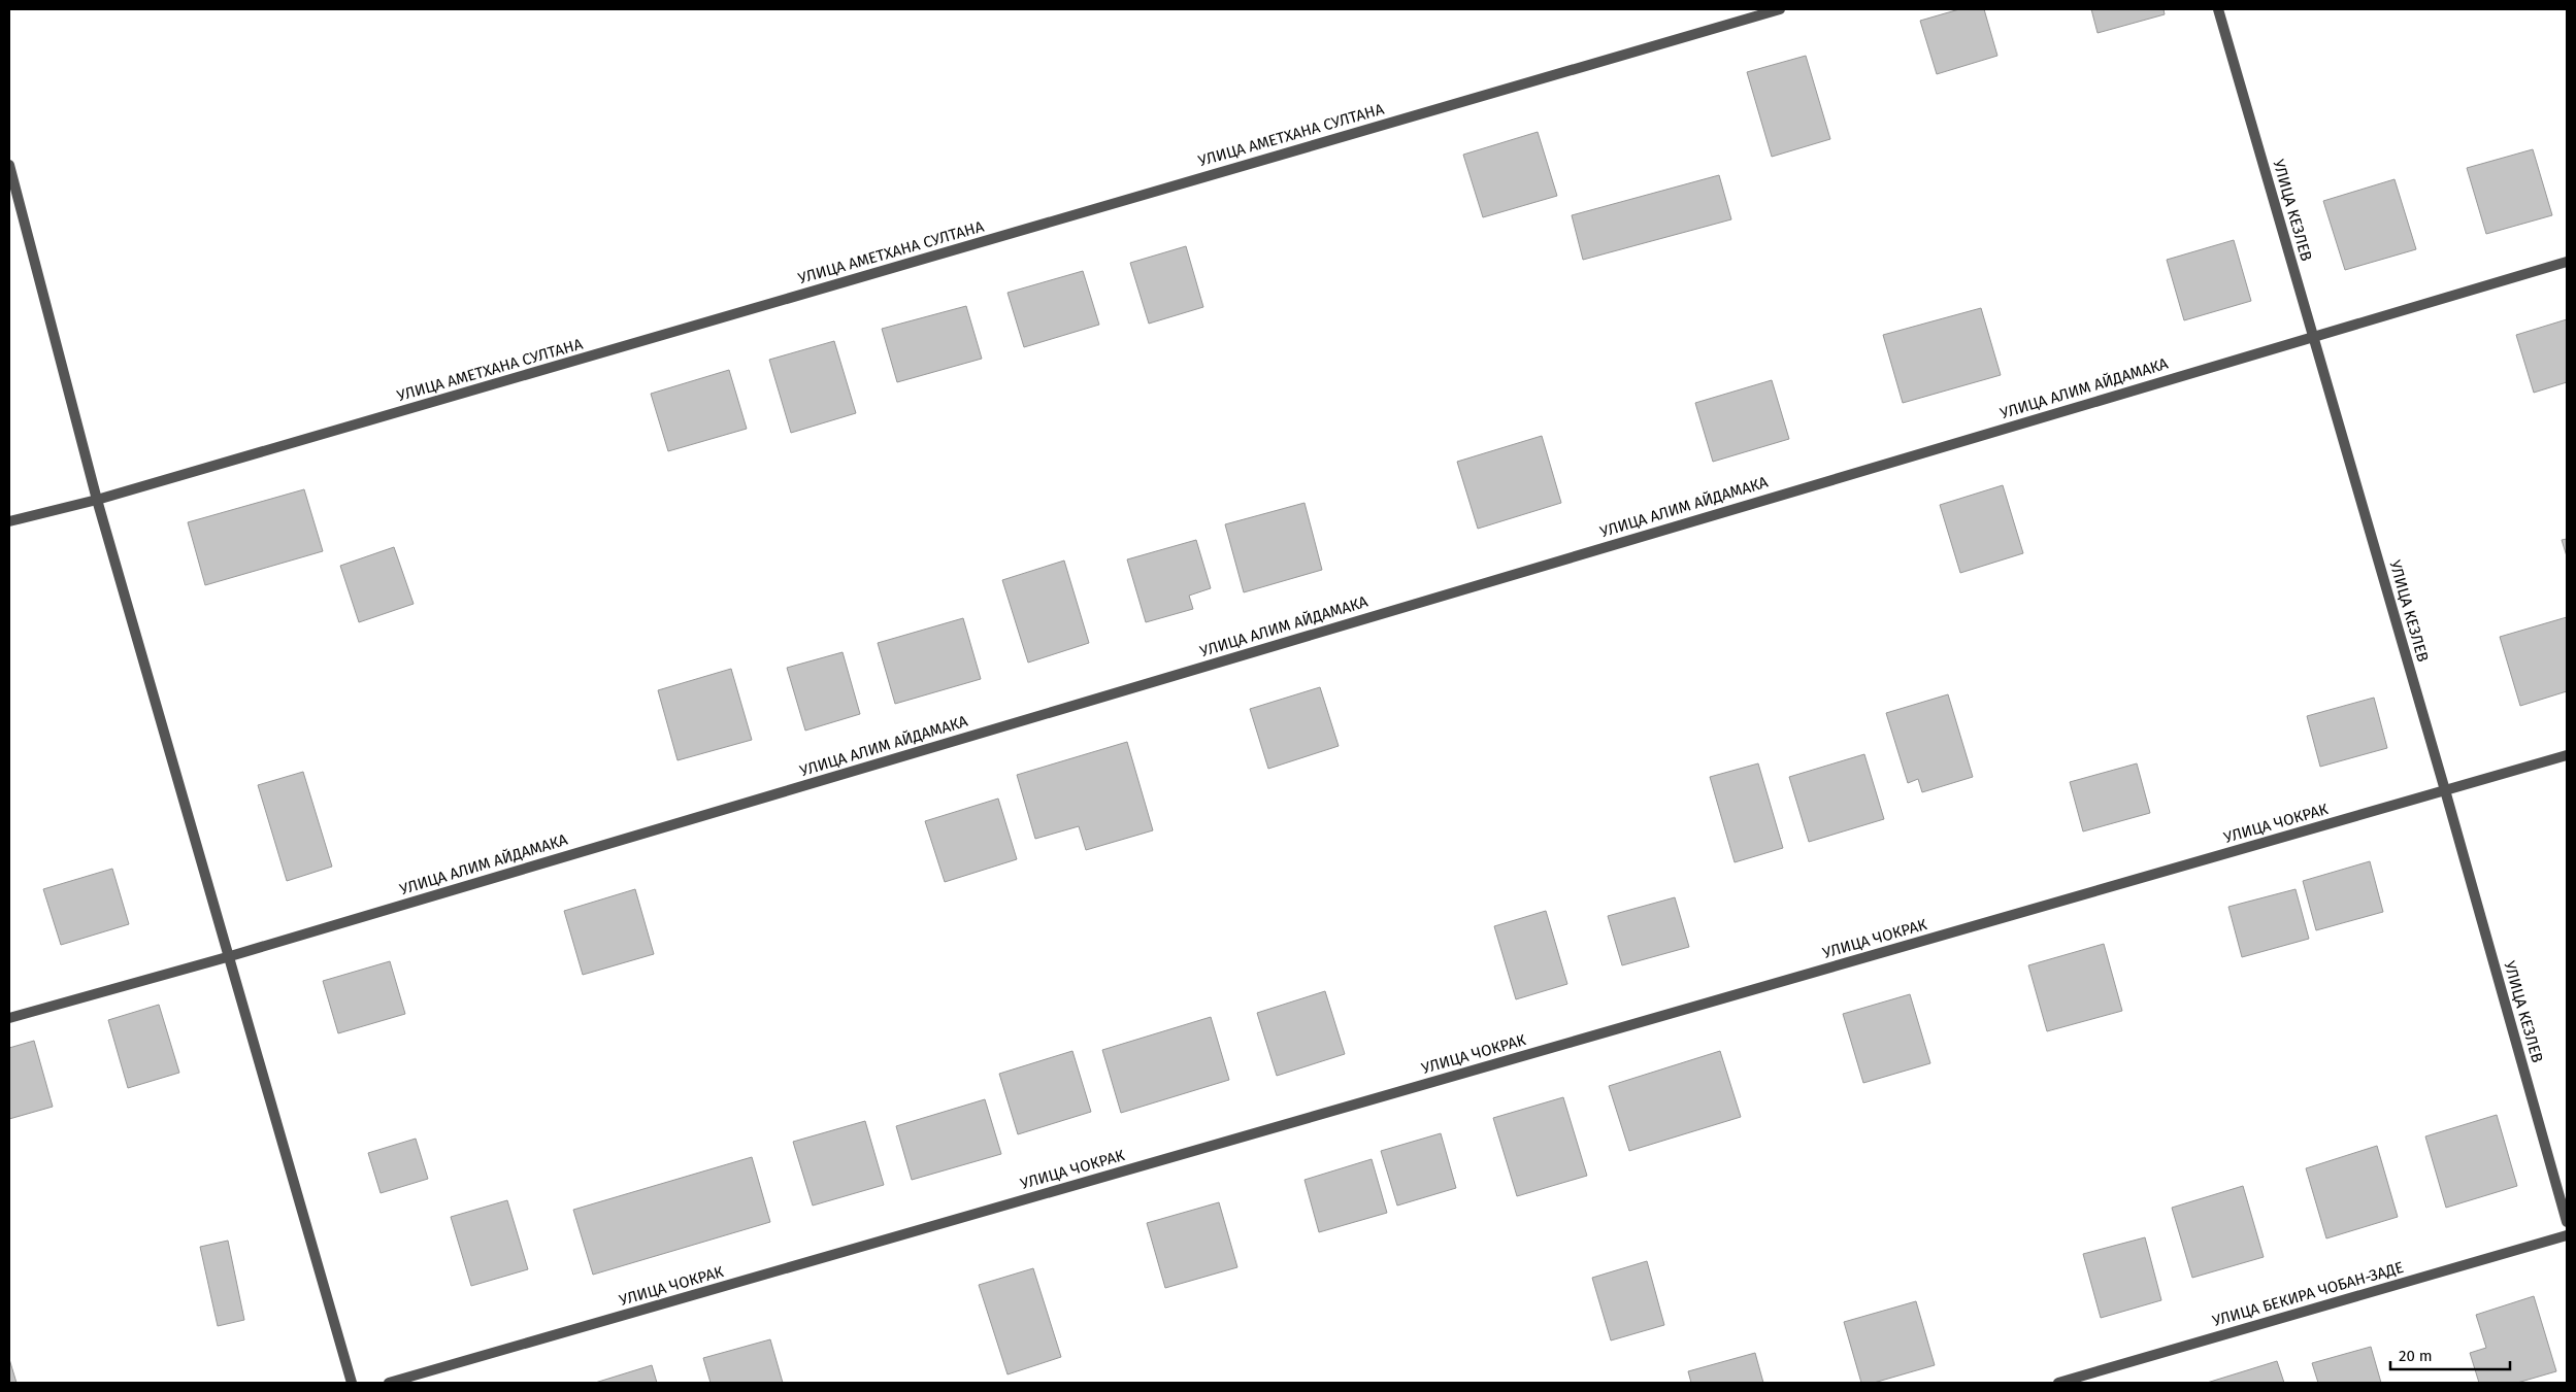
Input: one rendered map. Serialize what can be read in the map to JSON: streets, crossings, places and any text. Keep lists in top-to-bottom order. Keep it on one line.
{"streets":{"street":["УЛИЦА АМЕТХАНА СУЛТАНА","УЛИЦА КЕЗЛЕВ","УЛИЦА АЛИМ АЙДАМАКА","УЛИЦА ЧОКРАК","УЛИЦА БЕКИРА ЧОБАН-ЗАДЕ"]},"crossings":[["УЛИЦА КЕЗЛЕВ","УЛИЦА АЛИМ АЙДАМАКА"],["УЛИЦА КЕЗЛЕВ","УЛИЦА ЧОКРАК"]],"scale_bar":"20 m"}
